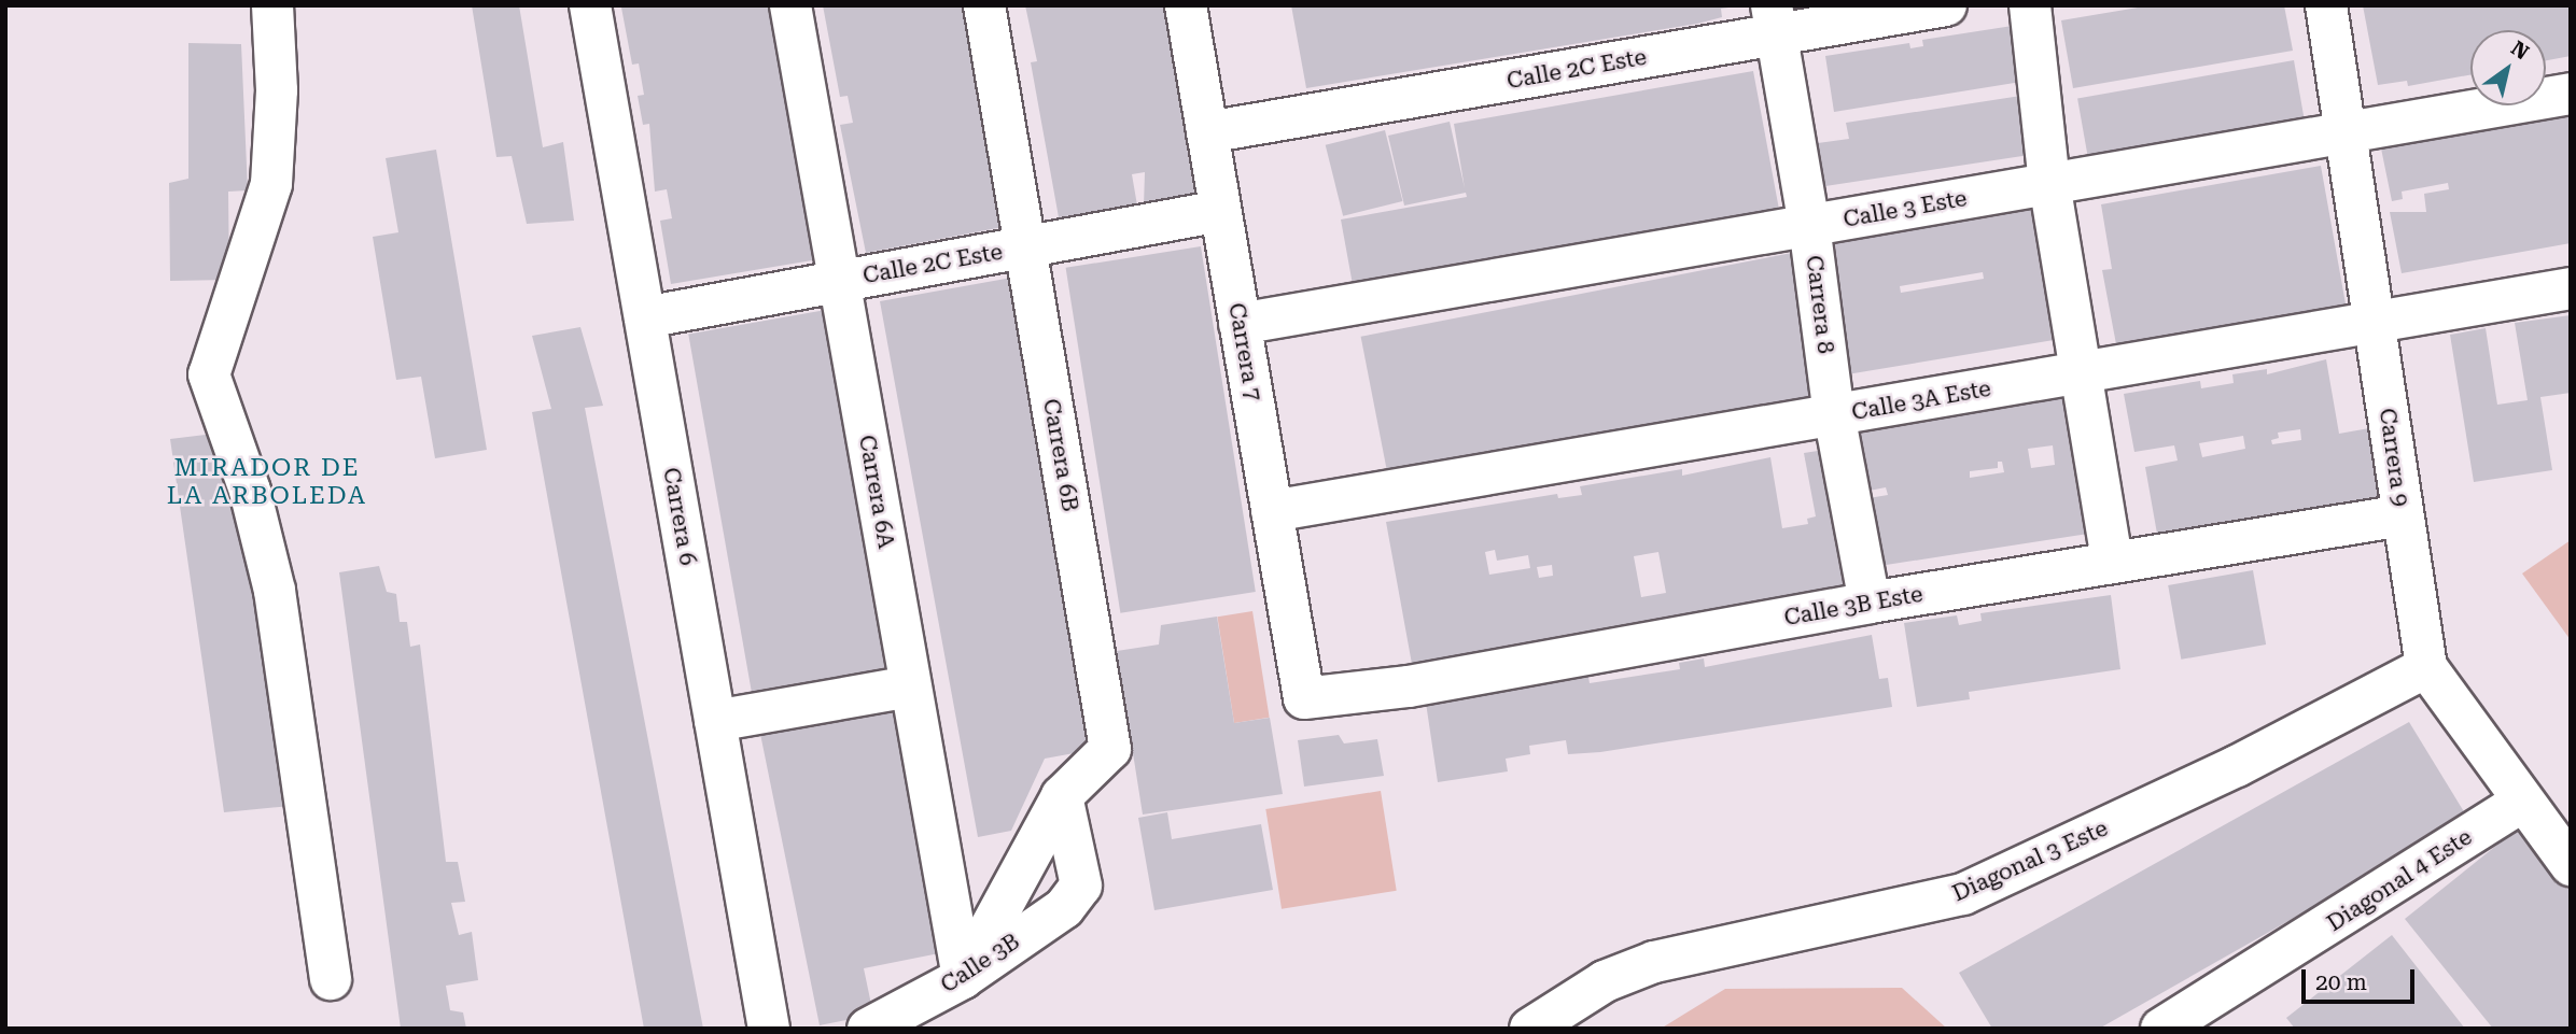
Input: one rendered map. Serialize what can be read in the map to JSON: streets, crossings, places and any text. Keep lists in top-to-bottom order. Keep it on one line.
{"streets":{"street":["Calle 2C Este","Calle 3 Este","Carrera 8","Carrera 7","Calle 3A Este","Carrera 6B","Carrera 9","Carrera 6A","Carrera 6","Calle 3B Este","Diagonal 3 Este","Diagonal 4 Este","Calle 3B"]},"crossings":[["Calle 2C Este","Carrera 8"],["Calle 2C Este","Carrera 7"],["Calle 2C Este","Carrera 6B"],["Calle 2C Este","Carrera 6A"],["Calle 2C Este","Carrera 6"],["Calle 3 Este","Carrera 8"],["Calle 3 Este","Carrera 7"],["Calle 3 Este","Carrera 9"],["Carrera 8","Calle 3A Este"],["Carrera 8","Calle 3B Este"],["Carrera 7","Calle 3A Este"],["Carrera 7","Calle 3B Este"],["Calle 3A Este","Carrera 9"],["Carrera 6B","Calle 3B"],["Carrera 9","Calle 3B Este"],["Carrera 9","Diagonal 3 Este"],["Carrera 9","Diagonal 4 Este"],["Carrera 6A","Calle 3B"]],"districts":["MIRADOR DE LA ARBOLEDA"],"scale_bar":"20 m","north":"top right"}
